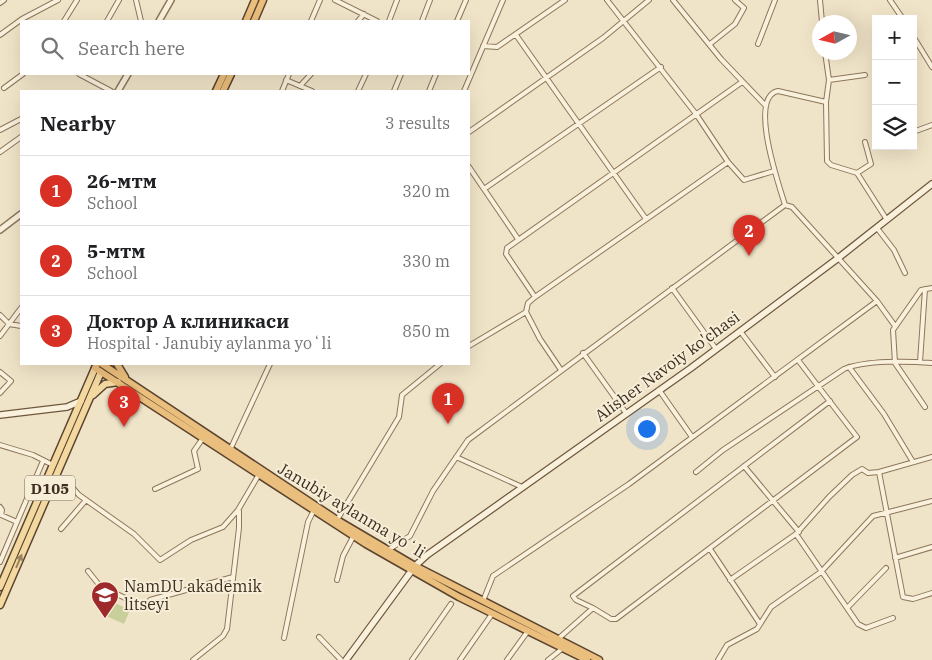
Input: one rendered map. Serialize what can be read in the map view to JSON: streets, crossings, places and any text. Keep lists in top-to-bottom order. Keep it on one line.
{"streets":{"highway":["Janubiy aylanma yoʻli"],"main road":["Alisher Navoiy ko'chasi","D105"]},"crossings":[["Alisher Navoiy ko'chasi","Janubiy aylanma yoʻli"],["D105","Janubiy aylanma yoʻli"]],"places":{"school or university":["NamDU akademik litseyi"]},"north":"left","page":{"map_buttons":["+","−"],"search":"Search here","heading":["Nearby","3 results"],"list":[{"mark":"1","name":"26-мтм","note":"School","value":"320 m"},{"mark":"2","name":"5-мтм","note":"School","value":"330 m"},{"mark":"3","name":"Доктор А клиникаси","note":"Hospital · Janubiy aylanma yoʻli","value":"850 m"}],"pins":["2","1","3"]}}
